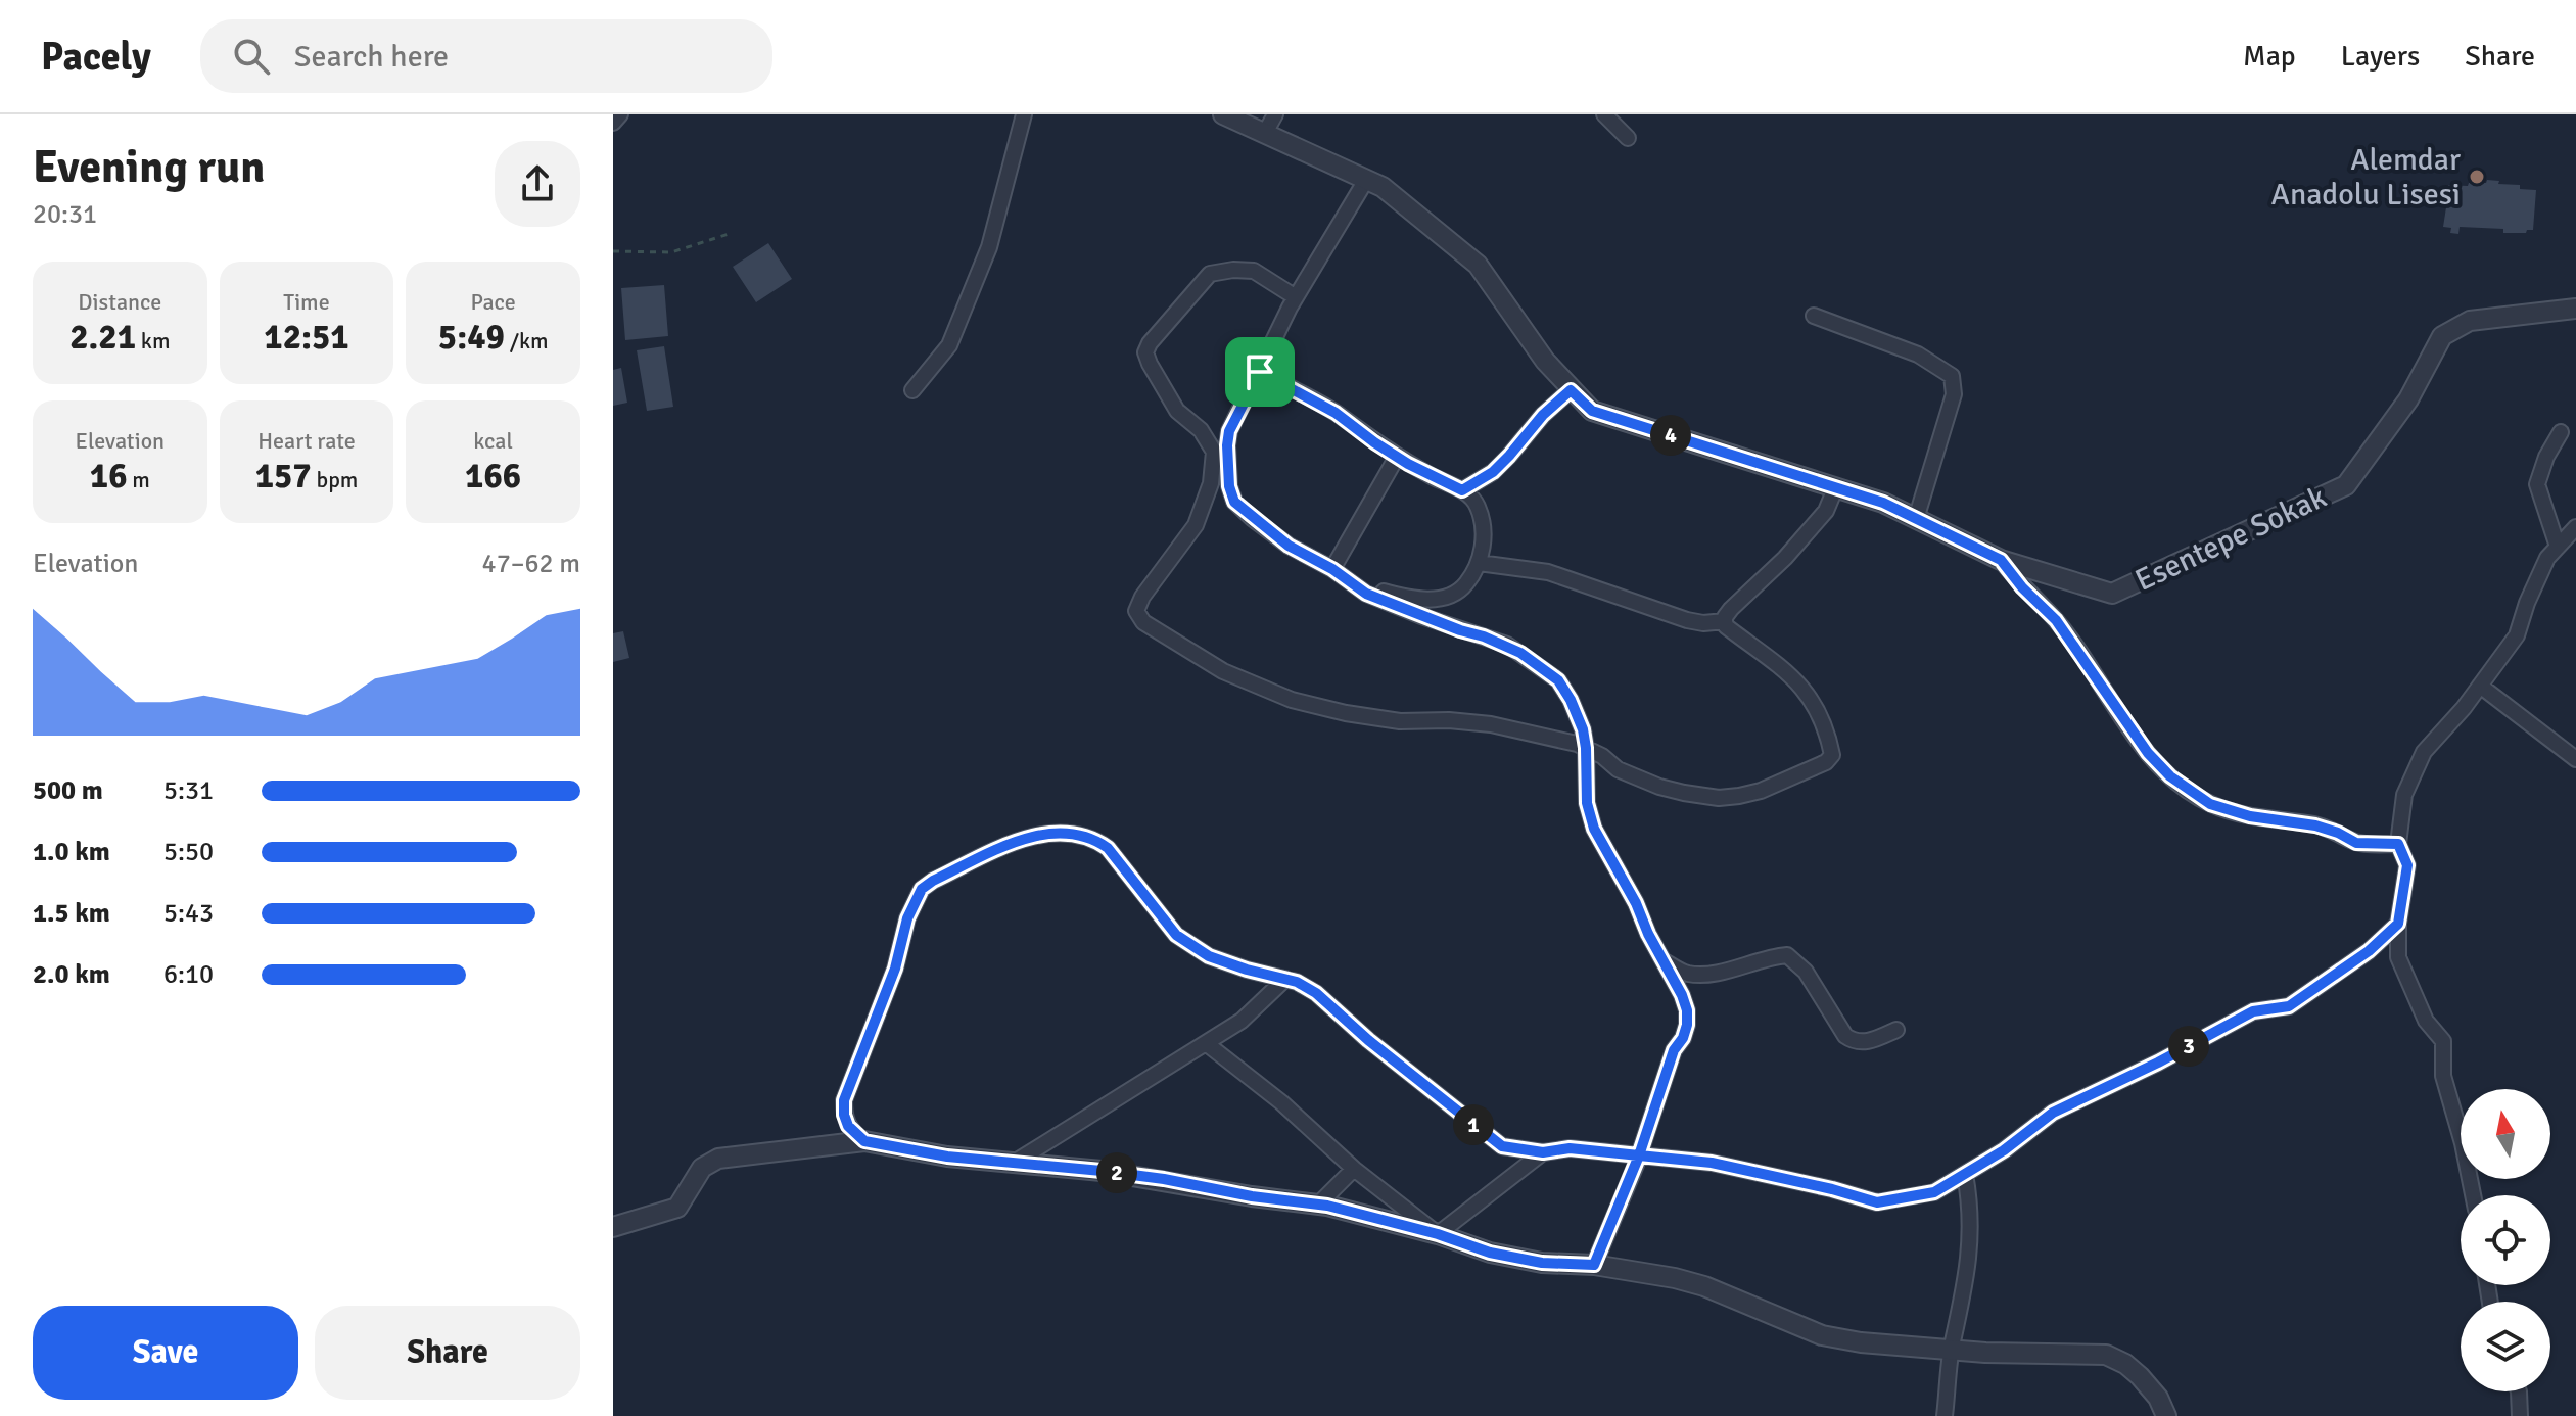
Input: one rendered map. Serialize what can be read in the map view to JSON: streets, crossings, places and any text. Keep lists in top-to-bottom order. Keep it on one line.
{"streets":{"street":["Esentepe Sokak"]},"places":["Alemdar Anadolu Lisesi"],"north":"top","page":{"header":"Pacely","search":"Search here","nav":["Map","Layers","Share"],"heading":["Evening run","20:31"],"stats":[["Distance","2.21 km"],["Time","12:51"],["Pace","5:49 /km"],["Elevation","16 m"],["Heart rate","157 bpm"],["kcal","166"]],"pins":["4","3","1","2"],"chart":["Elevation","47–62 m"],"list":[{"name":"500 m","note":"5:31"},{"name":"1.0 km","note":"5:50"},{"name":"1.5 km","note":"5:43"},{"name":"2.0 km","note":"6:10"}],"buttons":["Save","Share"]}}
